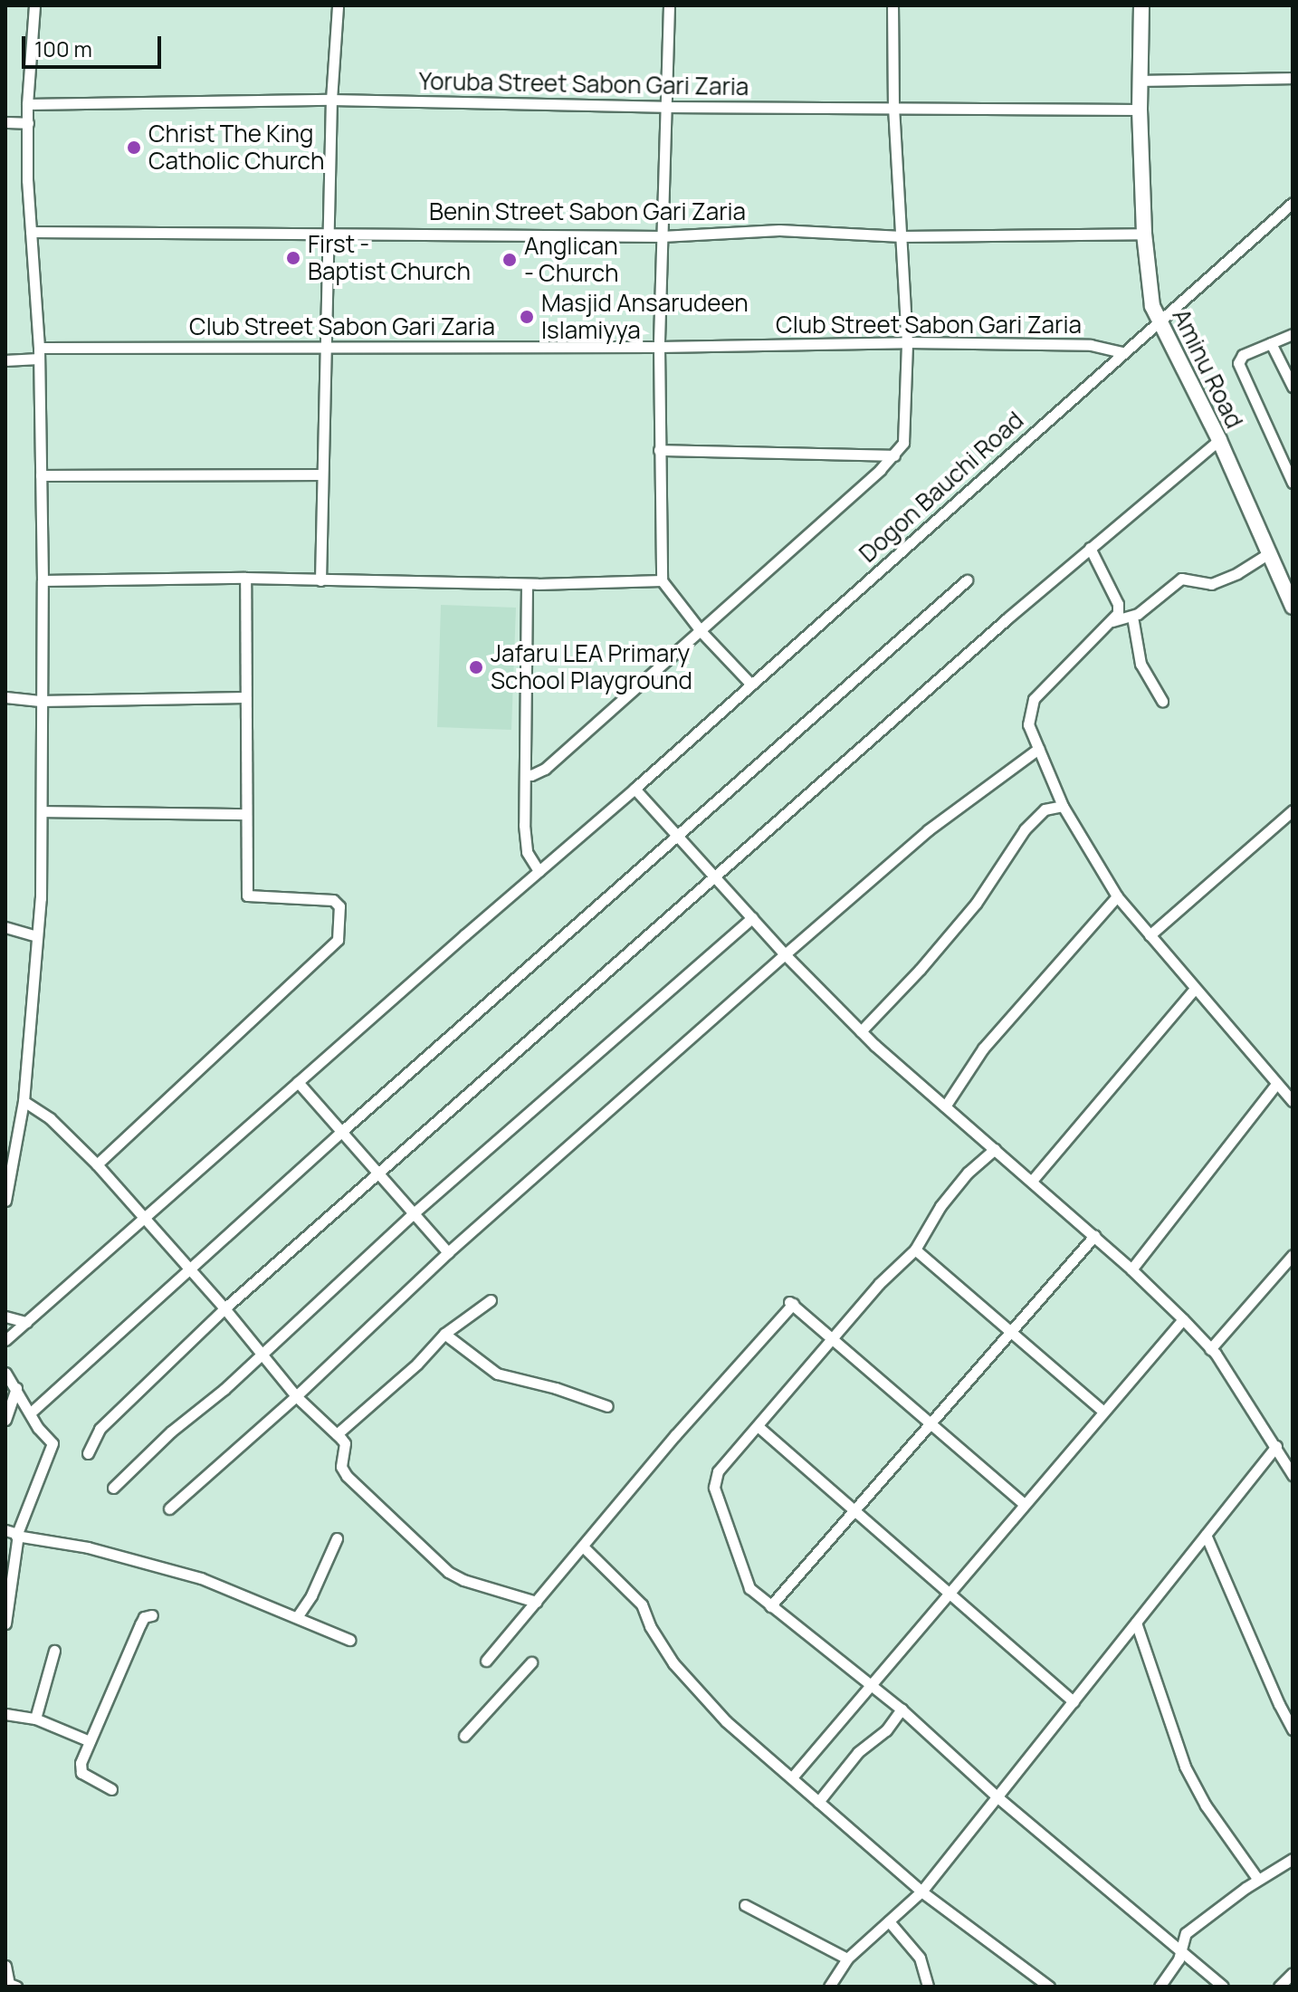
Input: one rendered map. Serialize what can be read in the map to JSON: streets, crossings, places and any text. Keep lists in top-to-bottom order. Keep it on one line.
{"streets":{"street":["Yoruba Street Sabon Gari Zaria","Benin Street Sabon Gari Zaria","Club Street Sabon Gari Zaria","Aminu Road","Dogon Bauchi Road"]},"crossings":[["Yoruba Street Sabon Gari Zaria","Aminu Road"],["Benin Street Sabon Gari Zaria","Aminu Road"],["Club Street Sabon Gari Zaria","Dogon Bauchi Road"],["Aminu Road","Dogon Bauchi Road"]],"places":["Christ The King Catholic Church","First - Baptist Church","Anglican - Church","Masjid Ansarudeen Islamiyya","Jafaru LEA Primary School Playground"],"scale_bar":"100 m"}
